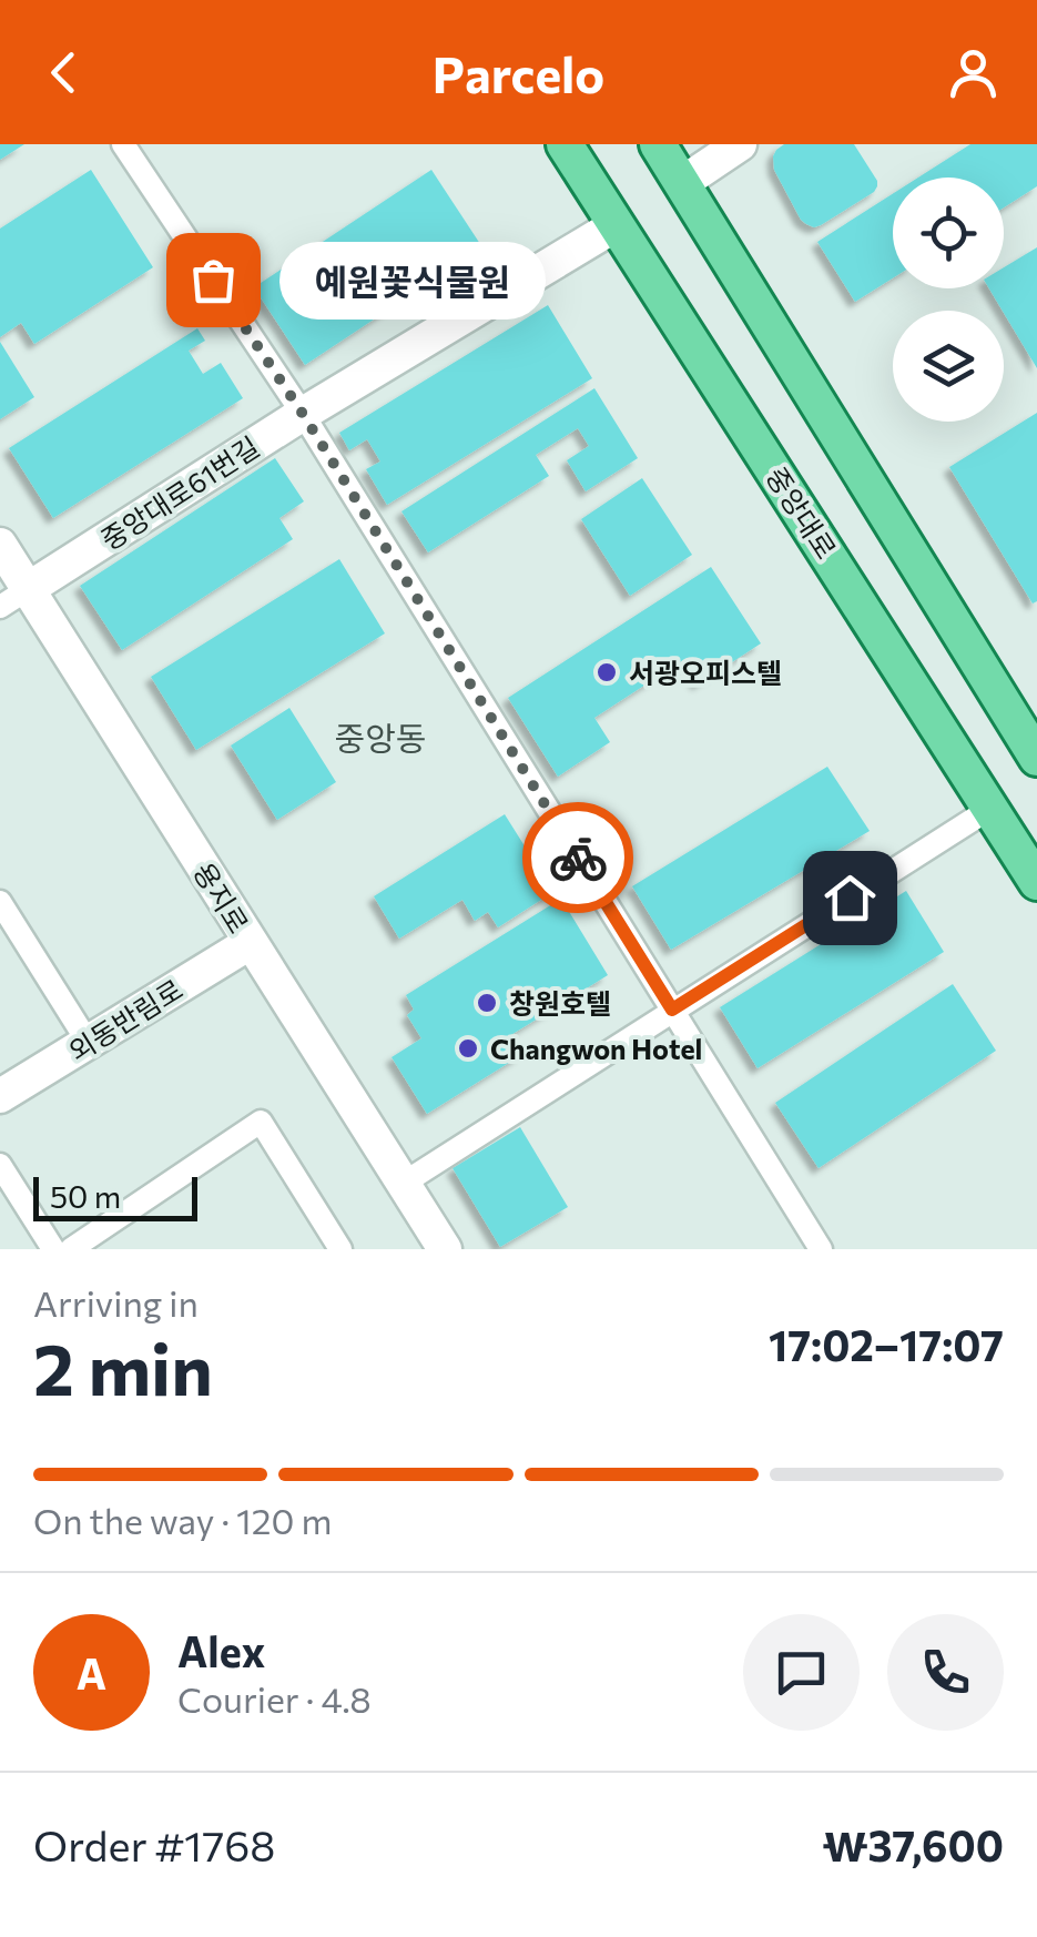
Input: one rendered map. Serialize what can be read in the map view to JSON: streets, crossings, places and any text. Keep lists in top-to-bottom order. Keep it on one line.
{"streets":{"main road":["중앙대로61번길","중앙대로","용지로","외동반림로"]},"crossings":[["중앙대로61번길","중앙대로"],["중앙대로61번길","용지로"],["용지로","외동반림로"]],"districts":["중앙동"],"places":["예원꽃식물원","서광오피스텔","창원호텔","Changwon Hotel"],"scale_bar":"50 m","page":{"header":"Parcelo","bubble":"예원꽃식물원","scale":"50 m","heading":["2 min","Arriving in","17:02–17:07"],"panel":["Alex","Courier · 4.8","Order #1768","₩37,600"],"bar":"On the way · 120 m","round":"A"}}
